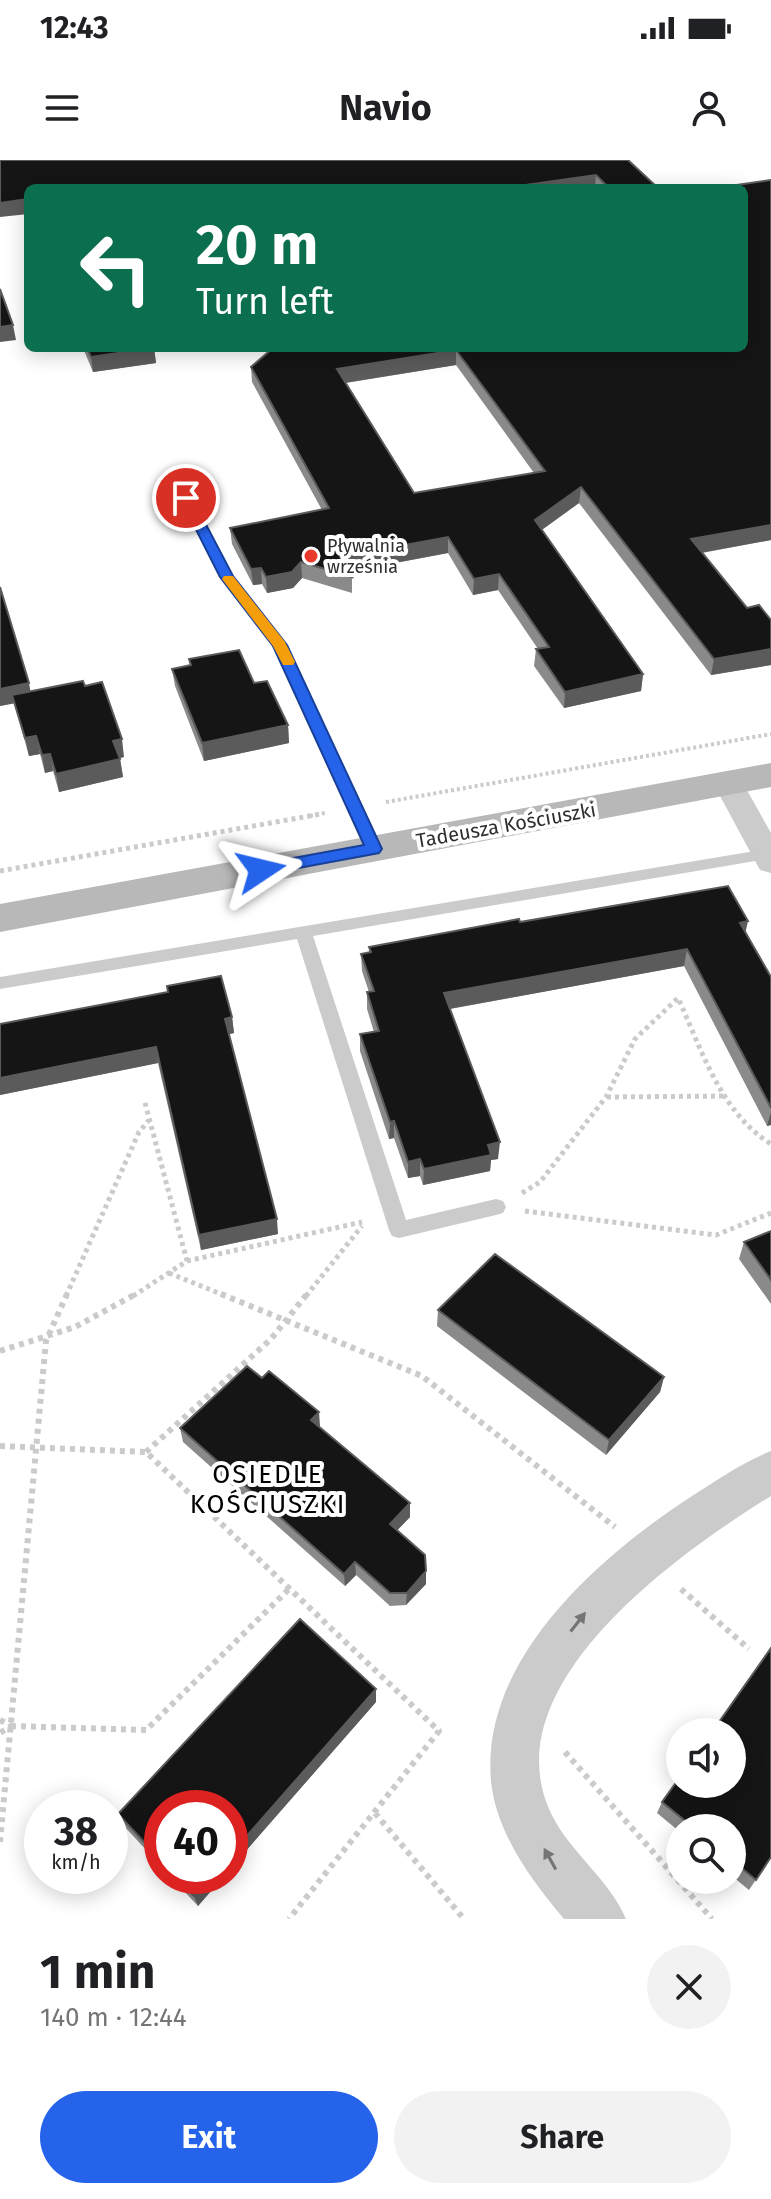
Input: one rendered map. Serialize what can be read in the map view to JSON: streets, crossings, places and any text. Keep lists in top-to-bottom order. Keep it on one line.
{"streets":{"street":["Tadeusza Kościuszki"]},"districts":["OSIEDLE KOŚCIUSZKI"],"places":["Pływalnia września"],"page":{"status":"12:43","header":"Navio","turn":["20 m","Turn left"],"speed":"38 km/h","limit":"40","heading":["1 min","140 m · 12:44"],"buttons":["Exit","Share"]}}
